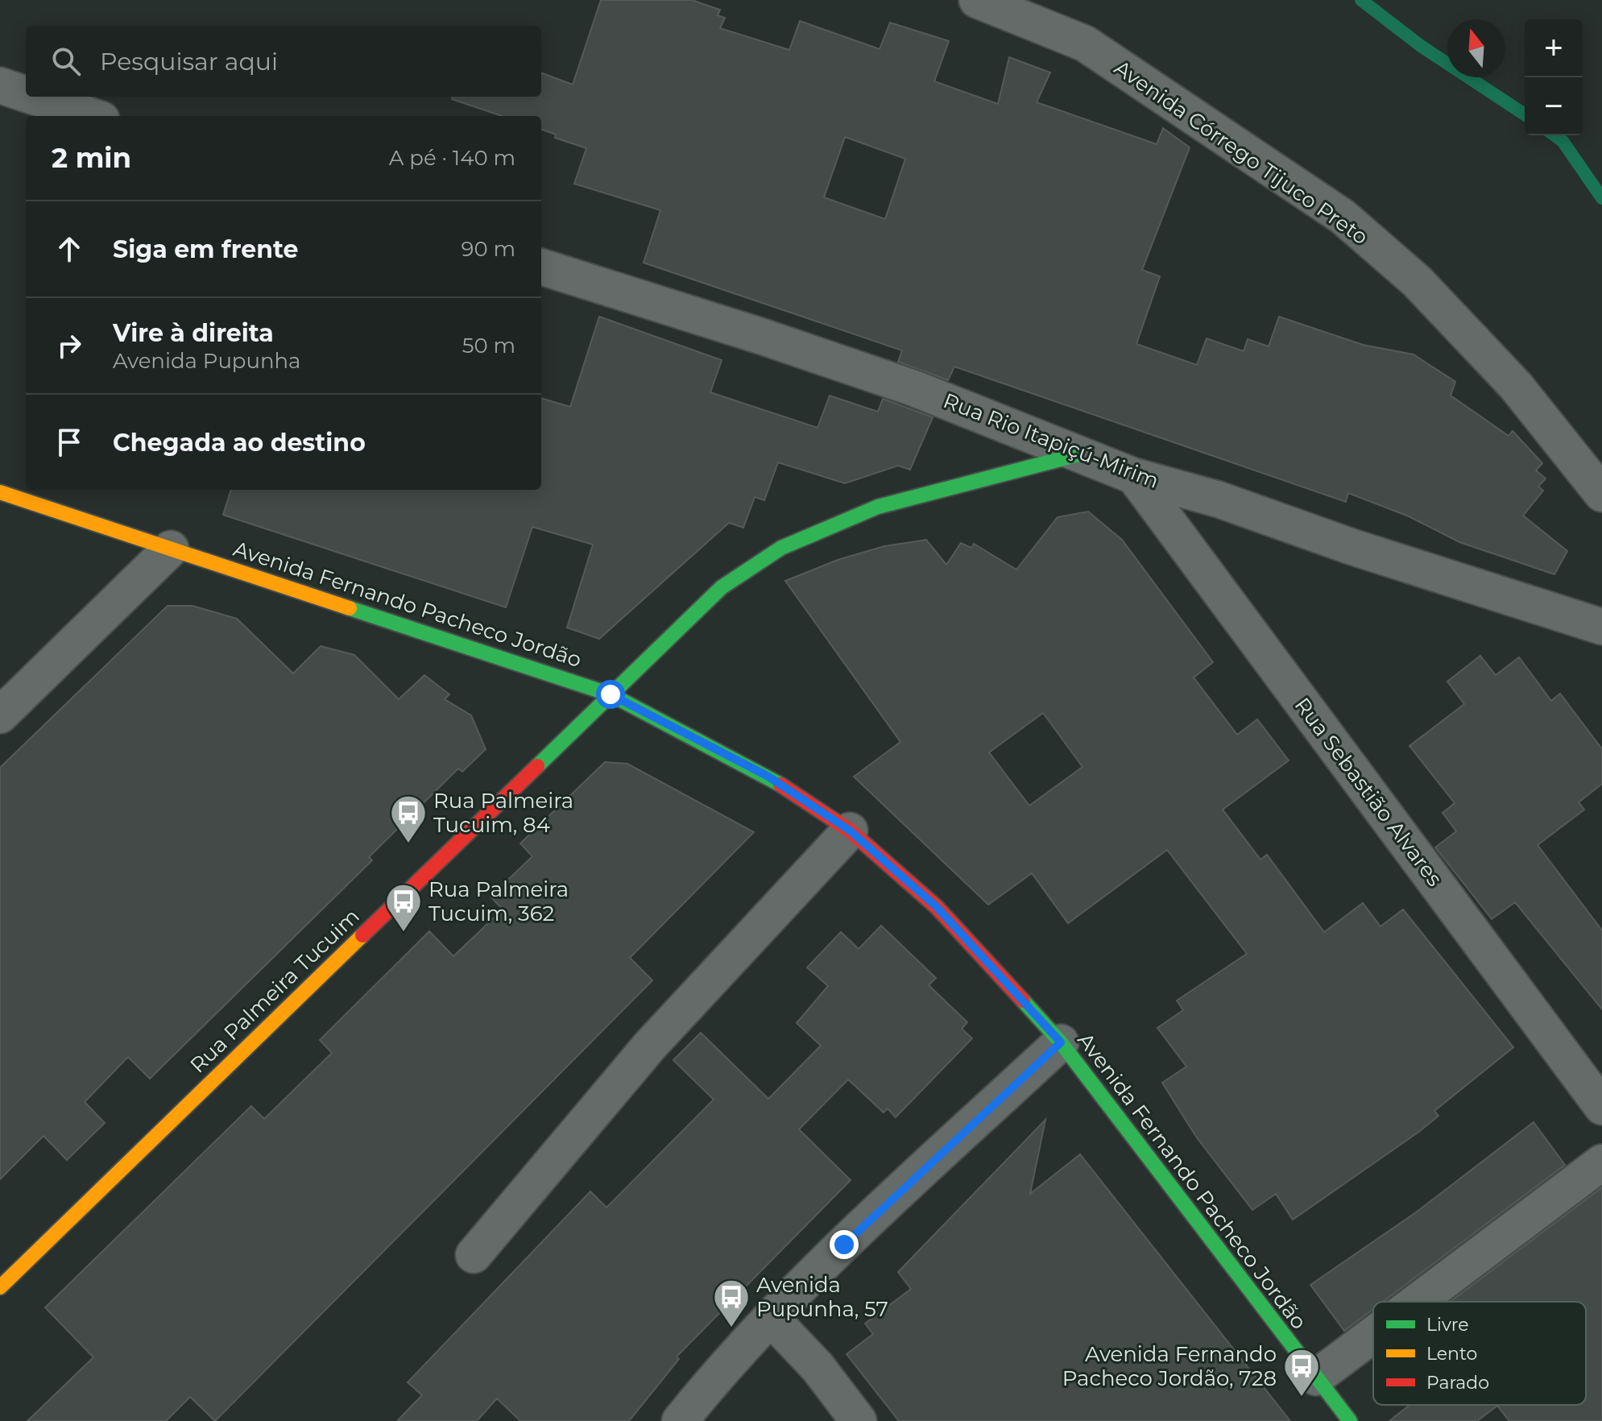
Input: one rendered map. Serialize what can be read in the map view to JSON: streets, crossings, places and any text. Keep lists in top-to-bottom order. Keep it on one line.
{"streets":{"street":["Avenida Córrego Tijuco Preto","Rua Rio Itapiçú-Mirim","Avenida Fernando Pacheco Jordão","Rua Sebastião Alvares","Rua Palmeira Tucuim"]},"crossings":[["Rua Rio Itapiçú-Mirim","Rua Sebastião Alvares"],["Rua Rio Itapiçú-Mirim","Rua Palmeira Tucuim"],["Avenida Fernando Pacheco Jordão","Rua Palmeira Tucuim"]],"places":{"bus stop":["Rua Palmeira Tucuim, 84","Rua Palmeira Tucuim, 362","Avenida Pupunha, 57","Avenida Fernando Pacheco Jordão, 728"]},"legend":["Livre","Lento","Parado"],"north":"top","page":{"map_buttons":["+","−"],"search":"Pesquisar aqui","heading":["2 min","A pé · 140 m"],"list":[["Siga em frente","90 m"],["Vire à direita","Avenida Pupunha","50 m"],"Chegada ao destino"]}}
